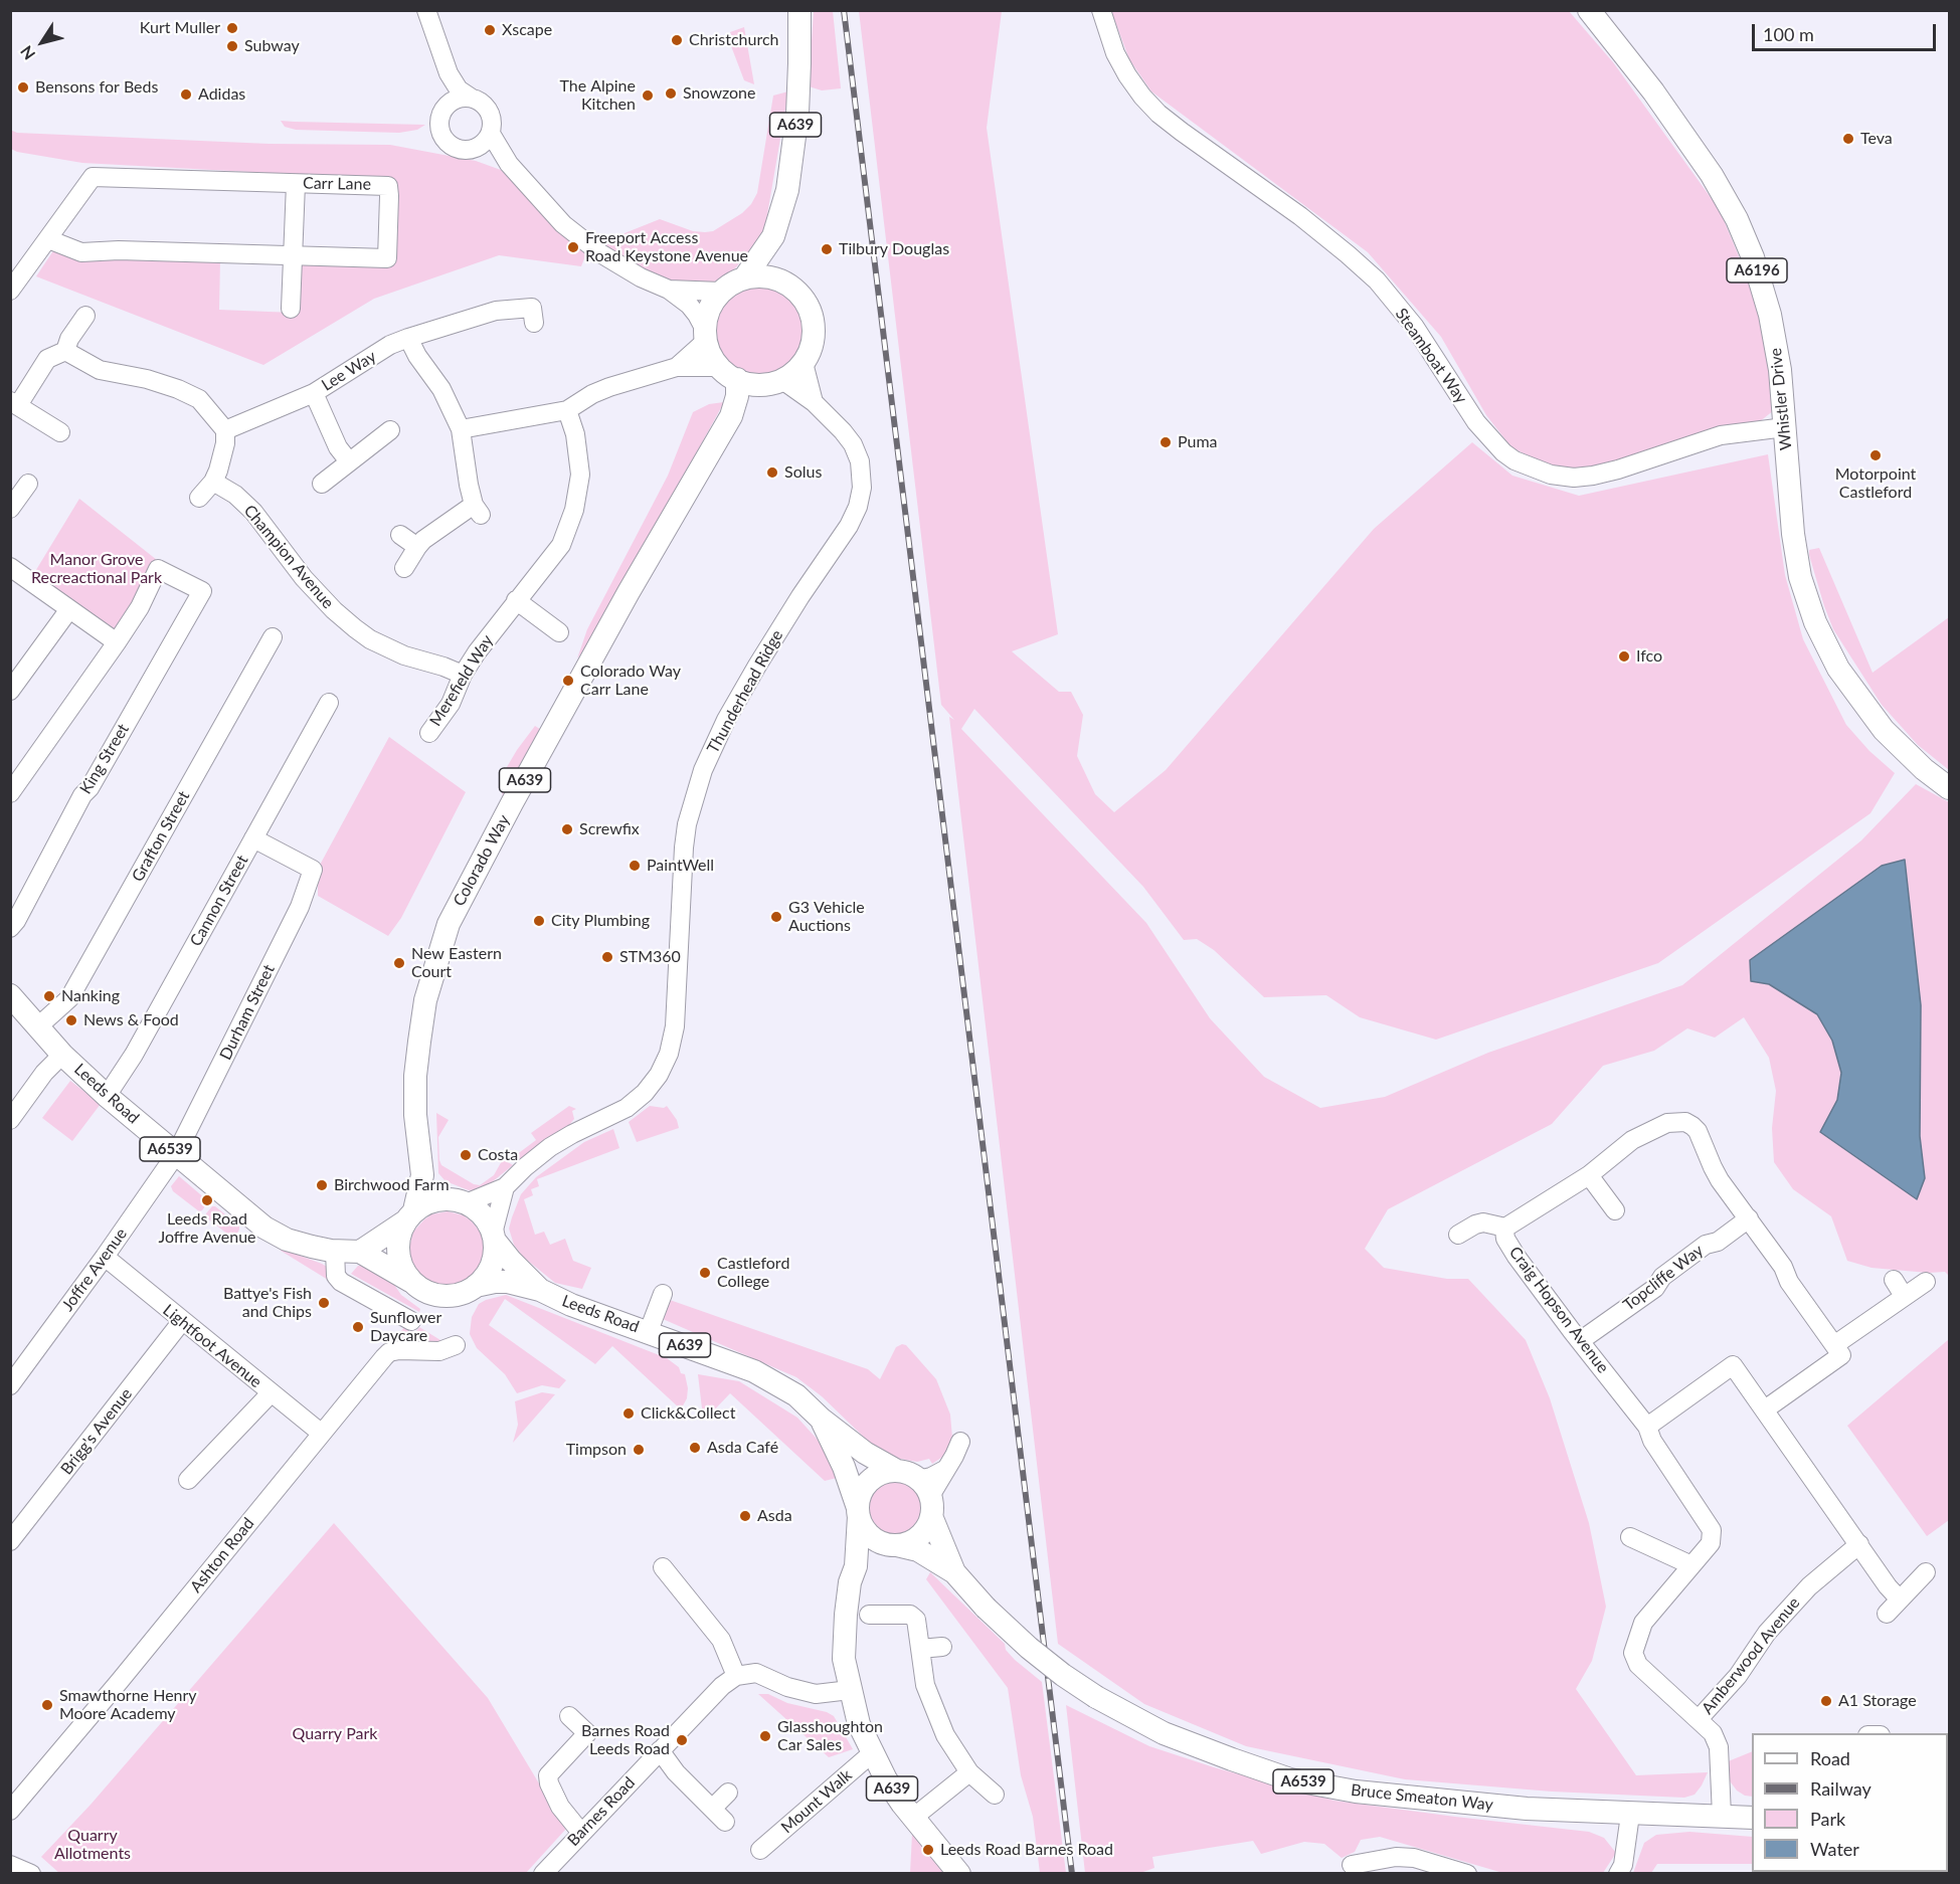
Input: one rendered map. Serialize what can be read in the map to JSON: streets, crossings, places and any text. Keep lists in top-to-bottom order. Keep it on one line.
{"streets":{"main road":["A639","A6196","Whistler Drive","Colorado Way","Leeds Road","A6539","Bruce Smeaton Way"],"street":["Carr Lane","Steamboat Way","Lee Way","Champion Avenue","Merefield Way","Thunderhead Ridge","King Street","Grafton Street","Cannon Street","Durham Street","Joffre Avenue","Topcliffe Way","Craig Hopson Avenue","Lightfoot Avenue","Brigg's Avenue","Ashton Road","Amberwood Avenue","Mount Walk","Barnes Road"]},"crossings":[["A639","Thunderhead Ridge"],["A639","Colorado Way"],["A639","Leeds Road"],["A639","Bruce Smeaton Way"],["A639","Mount Walk"],["Steamboat Way","Whistler Drive"],["Champion Avenue","Merefield Way"],["Thunderhead Ridge","Colorado Way"],["Thunderhead Ridge","Leeds Road"],["Grafton Street","Leeds Road"],["Colorado Way","Leeds Road"],["Cannon Street","Durham Street"],["Cannon Street","Leeds Road"],["Durham Street","Leeds Road"],["Durham Street","Joffre Avenue"],["Leeds Road","Joffre Avenue"],["Joffre Avenue","Lightfoot Avenue"],["Topcliffe Way","Craig Hopson Avenue"],["Craig Hopson Avenue","Amberwood Avenue"],["Craig Hopson Avenue","Bruce Smeaton Way"],["Lightfoot Avenue","Brigg's Avenue"],["Lightfoot Avenue","Ashton Road"]],"parks":["Manor Grove Recreactional Park","Quarry Park","Quarry Allotments"],"places":["Kurt Muller","Xscape","Christchurch","Subway","Bensons for Beds","Snowzone","Adidas","The Alpine Kitchen","Teva","Freeport Access Road Keystone Avenue","Tilbury Douglas","Puma","Motorpoint Castleford","Solus","Ifco","Colorado Way Carr Lane","Screwfix","PaintWell","G3 Vehicle Auctions","City Plumbing","STM360","New Eastern Court","Nanking","News & Food","Costa","Birchwood Farm","Leeds Road Joffre Avenue","Castleford College","Battye's Fish and Chips","Sunflower Daycare","Click&Collect","Asda Café","Timpson","Asda","A1 Storage","Smawthorne Henry Moore Academy","Glasshoughton Car Sales","Barnes Road Leeds Road","Leeds Road Barnes Road"],"legend":["Road","Railway","Park","Water"],"scale_bar":"100 m","north":"bottom left"}
